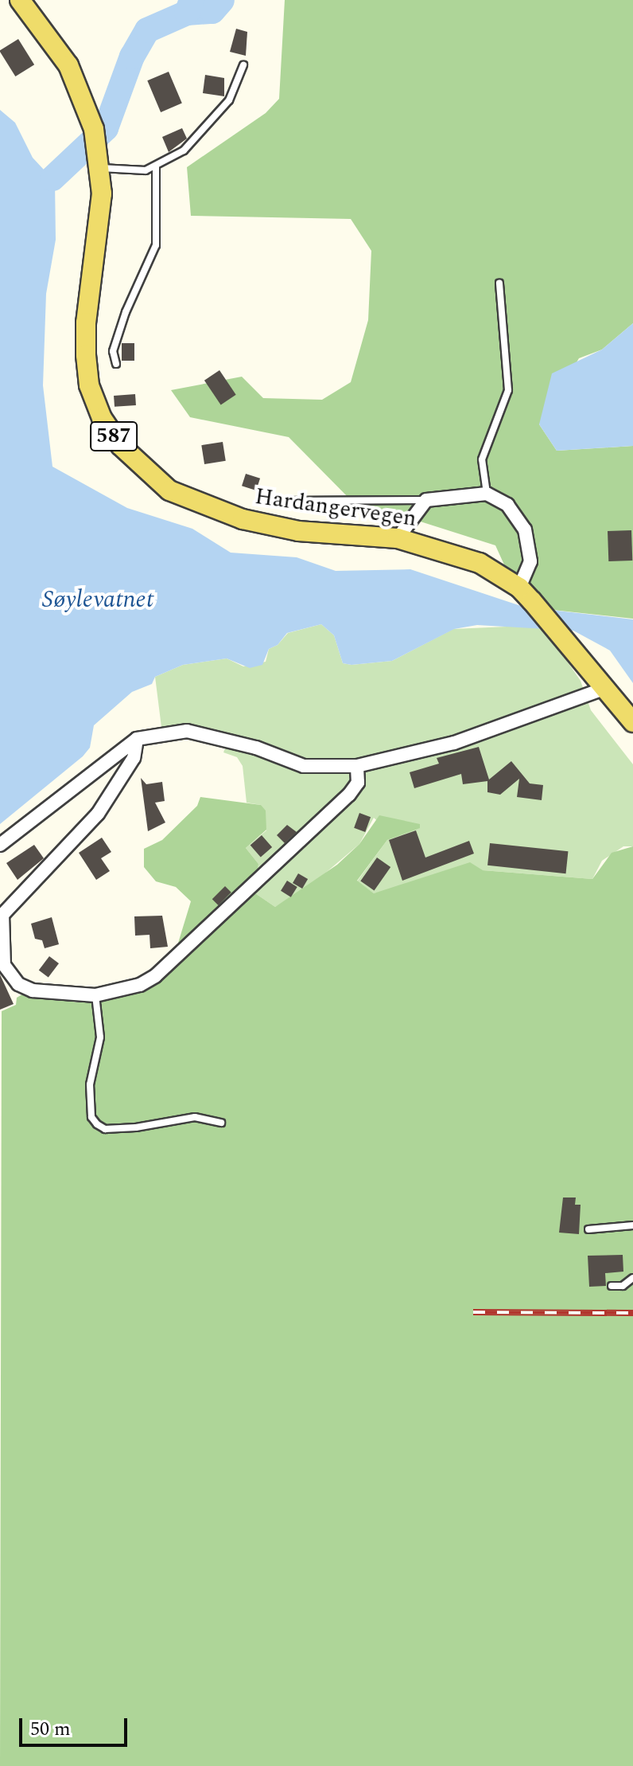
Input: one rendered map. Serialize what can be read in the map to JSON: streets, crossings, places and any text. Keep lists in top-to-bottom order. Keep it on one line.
{"streets":{"main road":["587","Hardangervegen"]},"crossings":[["587","Hardangervegen"]],"water":["Søylevatnet"],"scale_bar":"50 m"}
